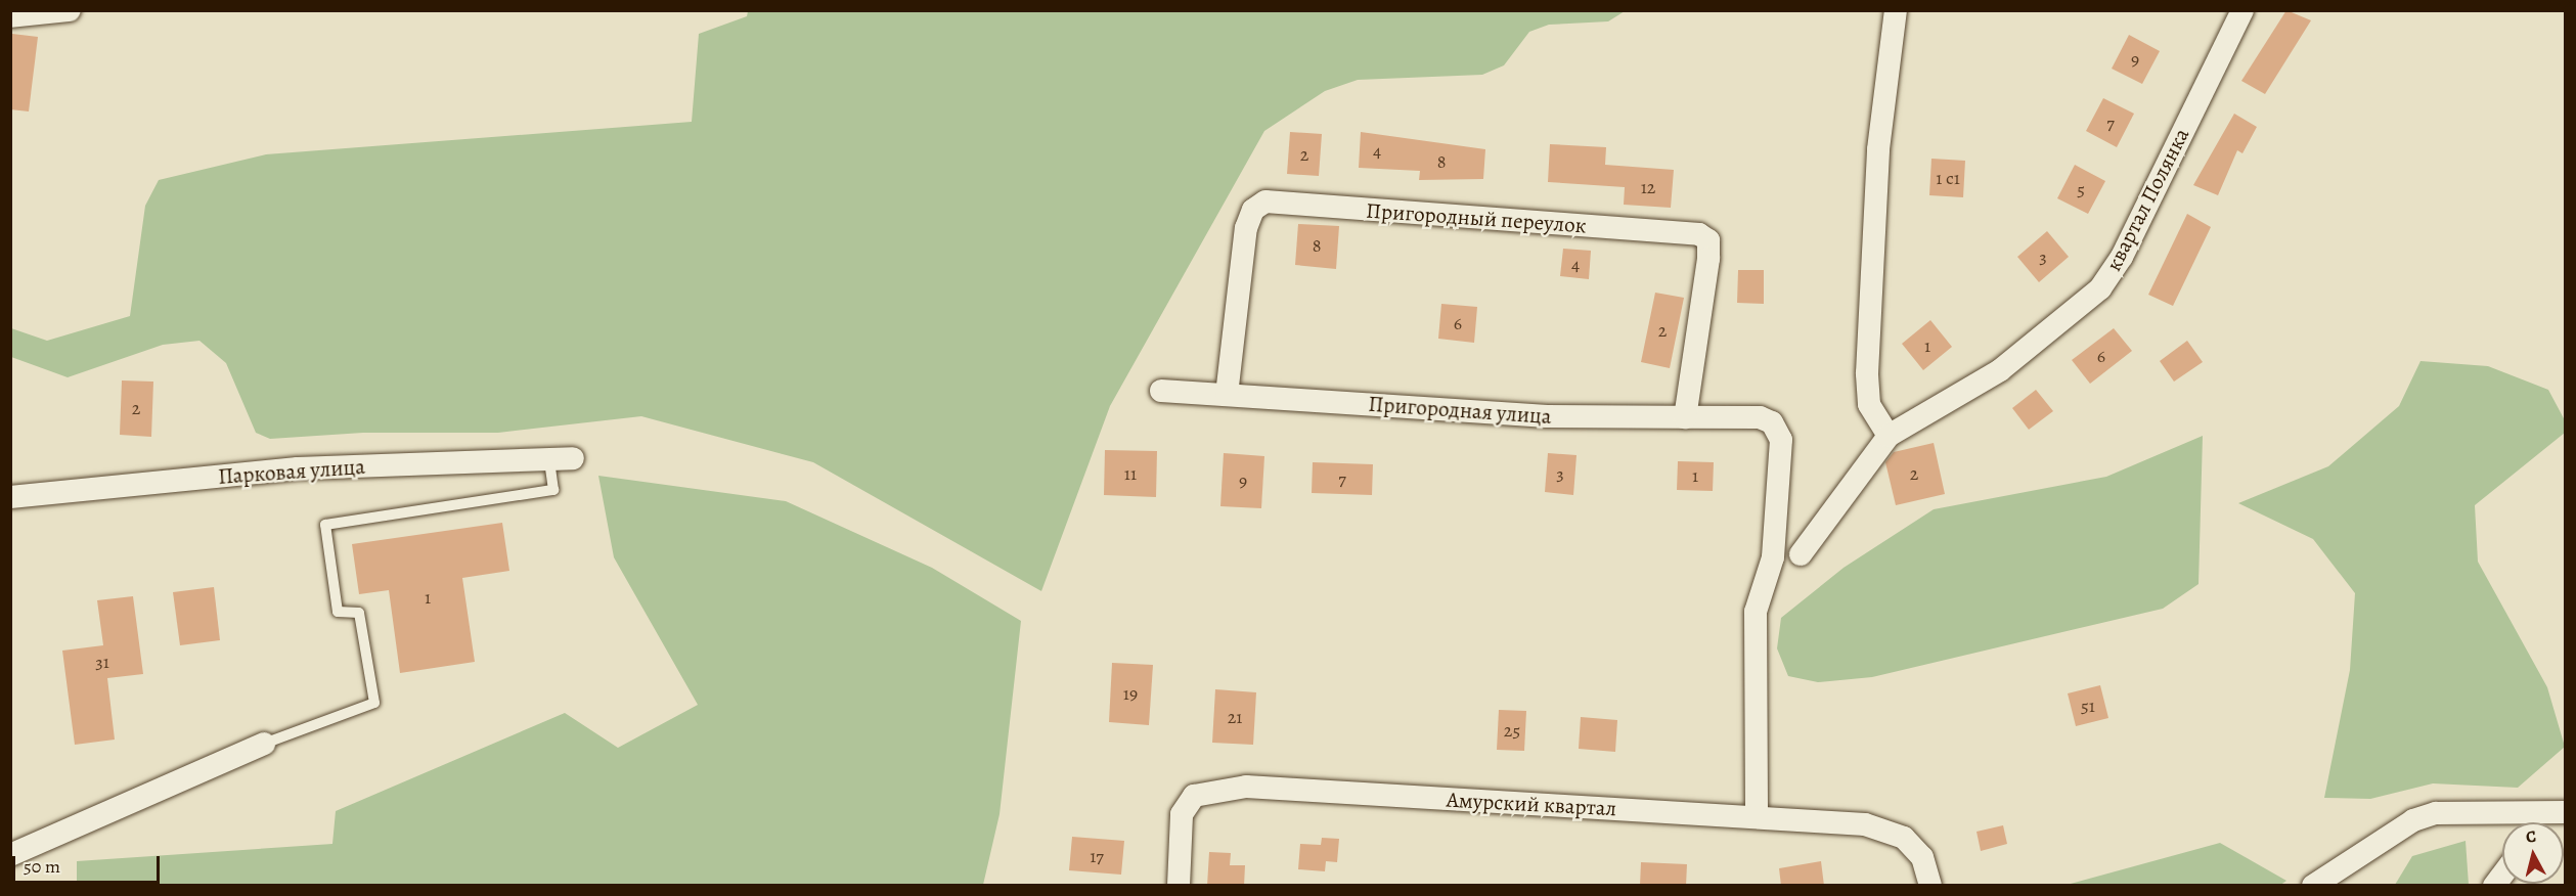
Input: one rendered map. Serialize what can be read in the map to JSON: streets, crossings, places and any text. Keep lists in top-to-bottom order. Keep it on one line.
{"streets":{"street":["квартал Полянка","Пригородный переулок","Пригородная улица","Парковая улица","Амурский квартал"]},"crossings":[["Пригородный переулок","Пригородная улица"],["Пригородная улица","Амурский квартал"]],"house_numbers":["9","7","4","2","8","1 с1","12","5","8","3","4","6","2","1","6","2","11","3","2","1","7","9","1","31","19","51","21","25","17"],"scale_bar":"50 m","north":"top"}
